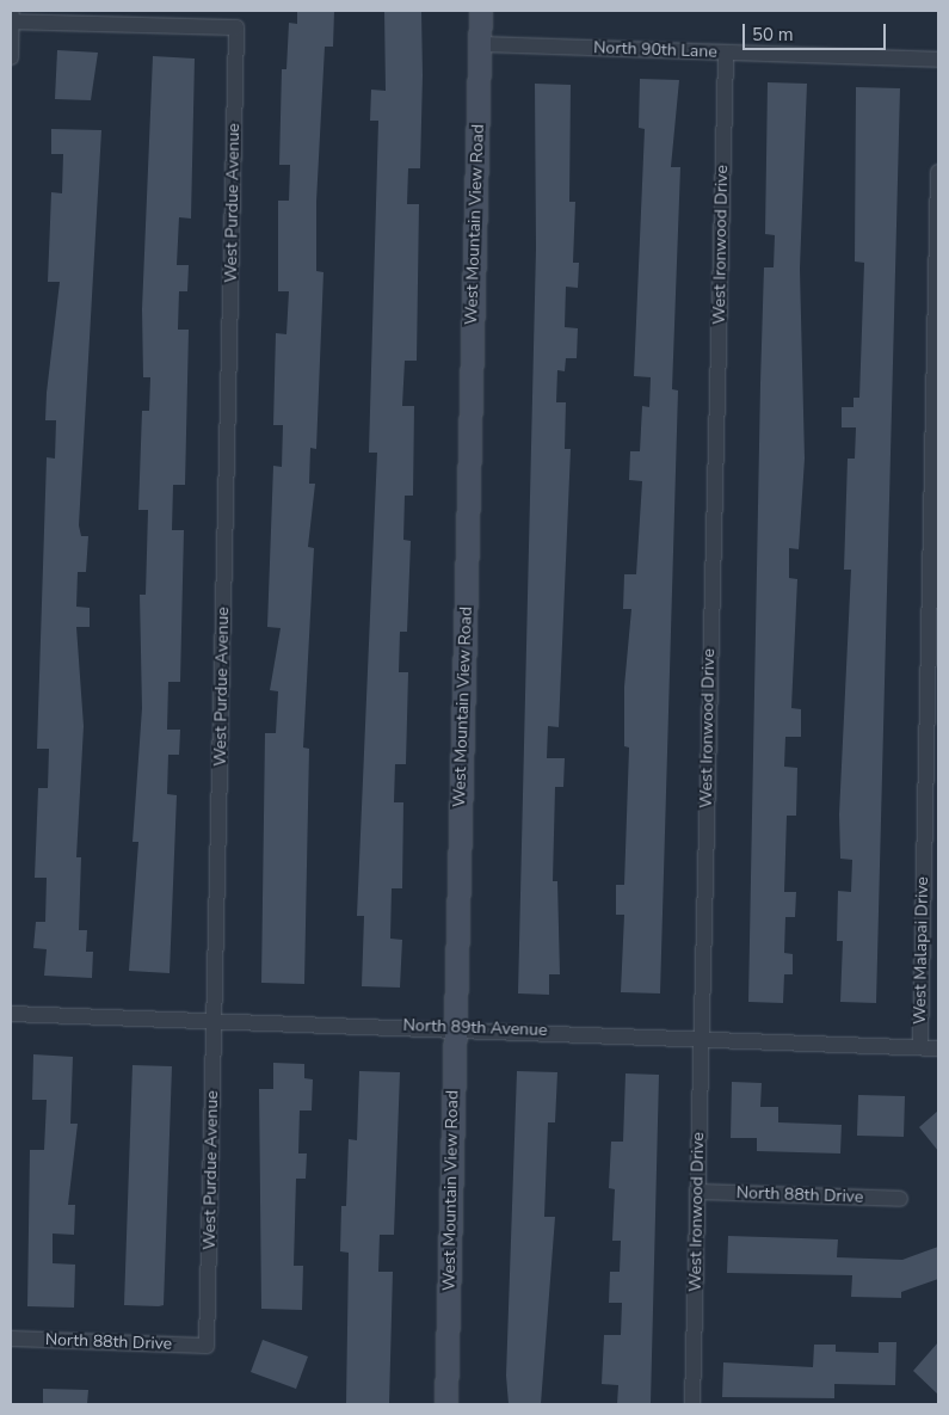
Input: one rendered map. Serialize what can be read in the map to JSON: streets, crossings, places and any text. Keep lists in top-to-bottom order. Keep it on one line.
{"streets":{"street":["North 90th Lane","West Purdue Avenue","West Mountain View Road","West Ironwood Drive","West Malapai Drive","North 89th Avenue","North 88th Drive"]},"crossings":[["North 90th Lane","West Mountain View Road"],["North 90th Lane","West Ironwood Drive"],["West Purdue Avenue","North 89th Avenue"],["West Purdue Avenue","North 88th Drive"],["West Mountain View Road","North 89th Avenue"],["West Ironwood Drive","North 89th Avenue"],["West Ironwood Drive","North 88th Drive"],["West Malapai Drive","North 89th Avenue"]],"scale_bar":"50 m"}
